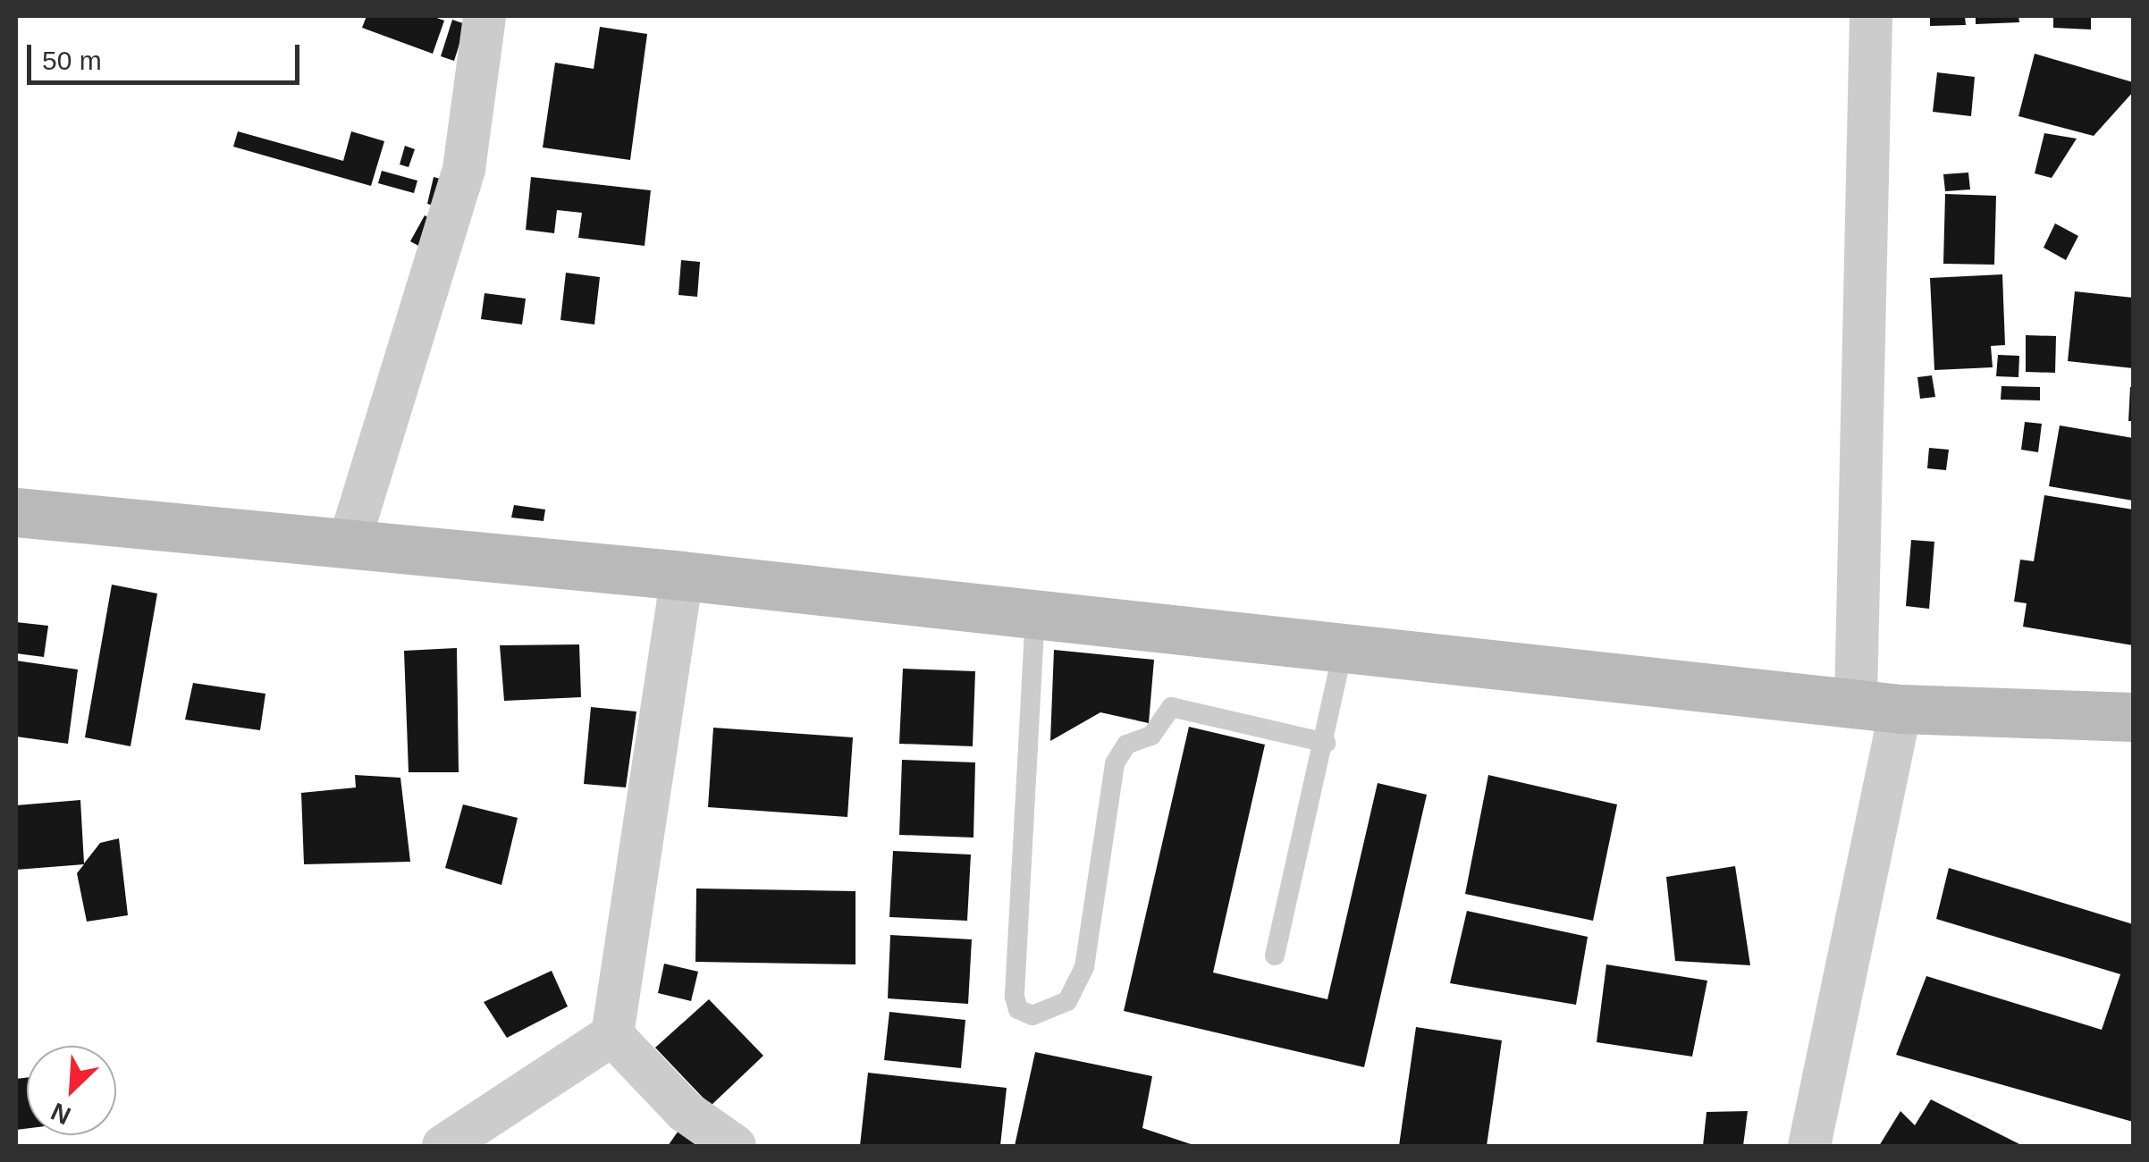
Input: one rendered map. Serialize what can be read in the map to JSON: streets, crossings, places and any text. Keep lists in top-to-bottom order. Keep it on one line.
{"scale_bar":"50 m","north":"bottom left"}
